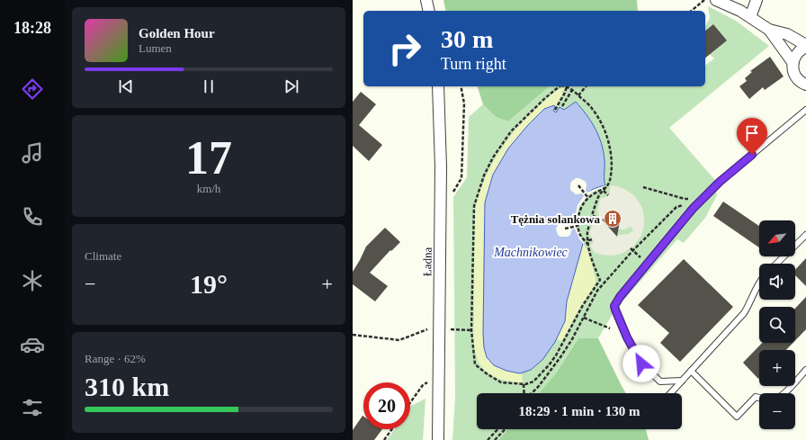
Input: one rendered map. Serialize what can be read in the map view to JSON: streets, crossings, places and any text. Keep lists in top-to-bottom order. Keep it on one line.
{"streets":{"street":["Ładna"]},"water":["Machnikowiec"],"places":{"building":["Tężnia solankowa"]},"north":"bottom left","page":{"tabs":"18:28","turn":["30 m","Turn right"],"song":["Golden Hour","Lumen"],"tile":[["17","km/h"],"Climate",["Range · 62%","310 km"]],"map_buttons":["+","−"],"heat":["−","19°","+"],"limit":"20","trip":"18:29 · 1 min · 130 m"}}
